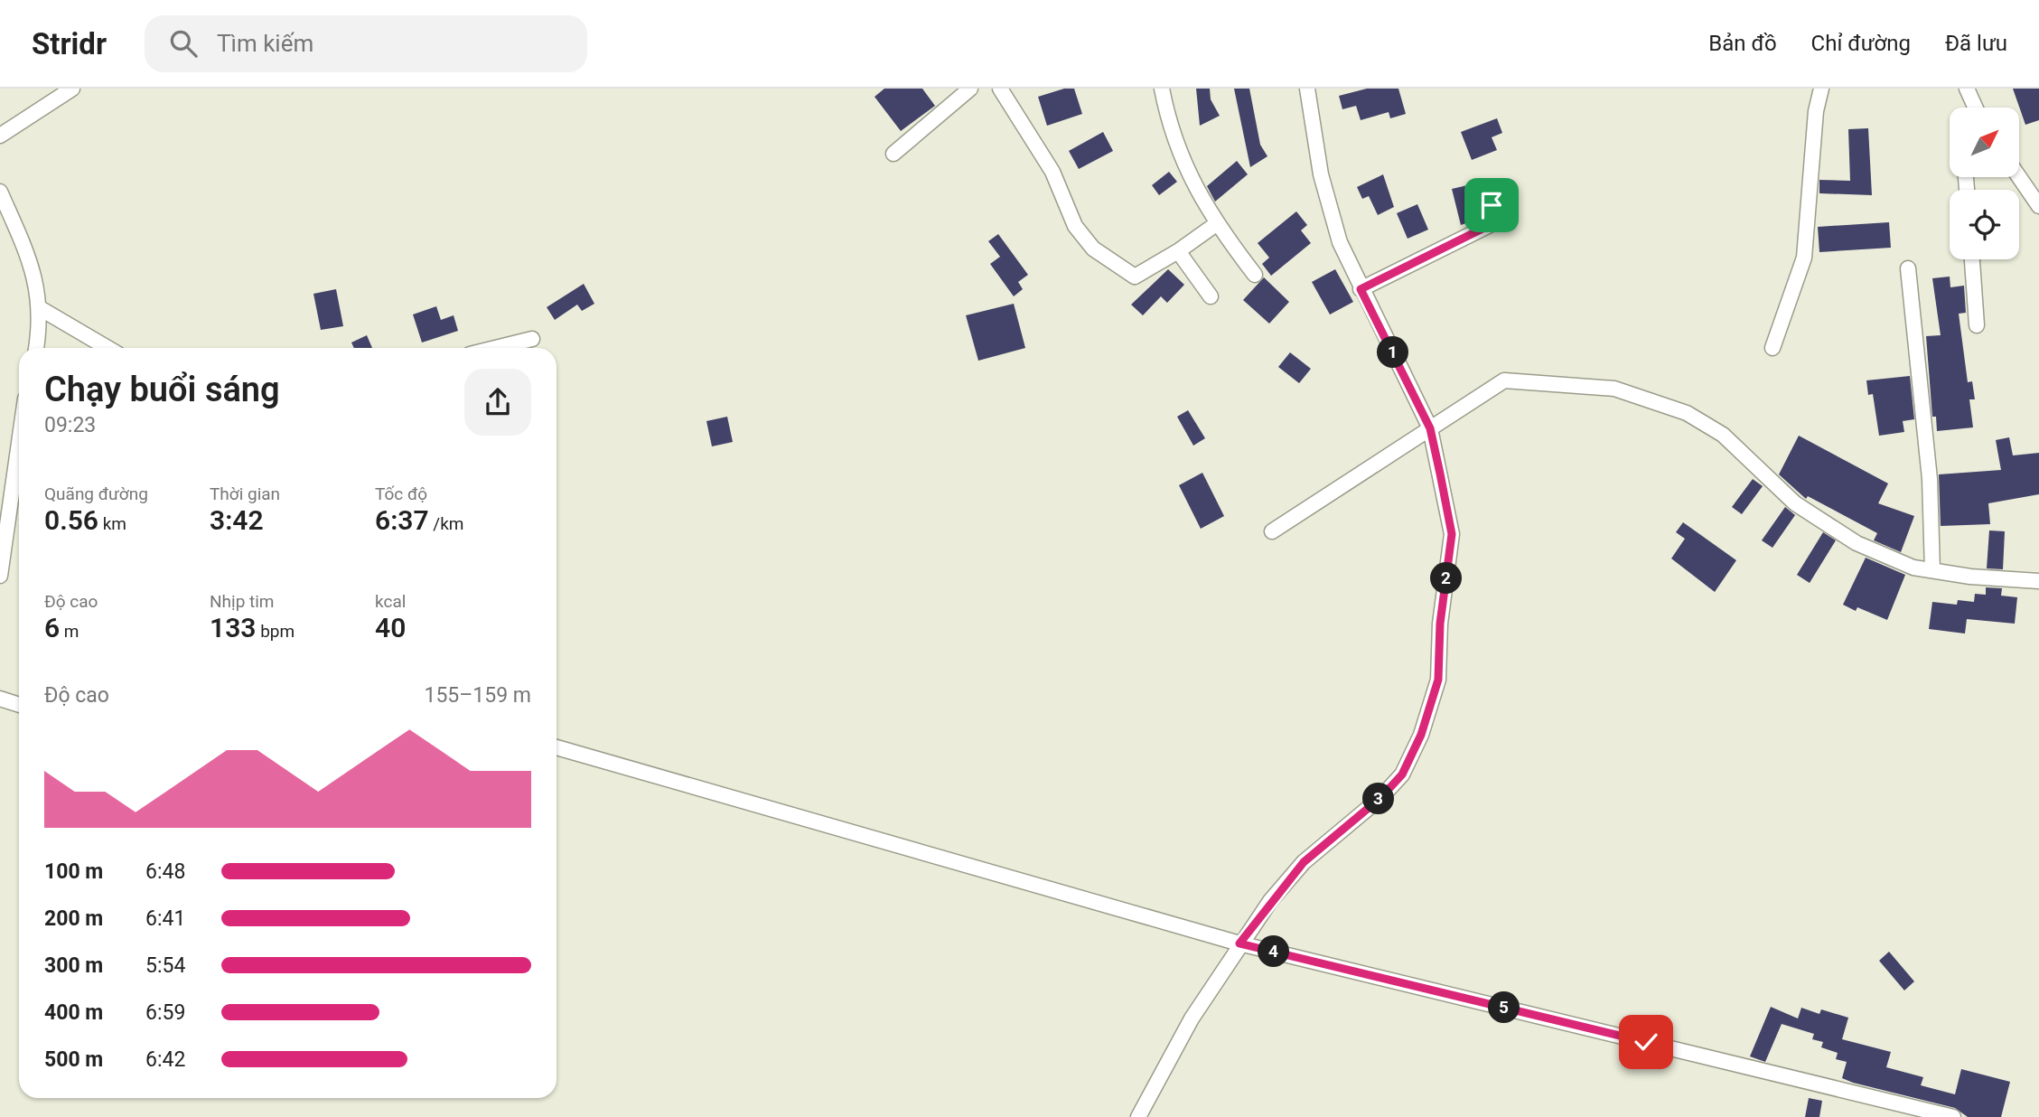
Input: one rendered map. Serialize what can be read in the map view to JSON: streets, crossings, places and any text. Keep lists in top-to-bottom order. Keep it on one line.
{"north":"top right","page":{"header":"Stridr","search":"Tìm kiếm","nav":["Bản đồ","Chỉ đường","Đã lưu"],"pins":["1","2","3","4","5"],"heading":["Chạy buổi sáng","09:23"],"stats":[["Quãng đường","0.56 km"],["Thời gian","3:42"],["Tốc độ","6:37 /km"],["Độ cao","6 m"],["Nhịp tim","133 bpm"],["kcal","40"]],"chart":["Độ cao","155–159 m"],"list":[{"name":"100 m","note":"6:48"},{"name":"200 m","note":"6:41"},{"name":"300 m","note":"5:54"},{"name":"400 m","note":"6:59"},{"name":"500 m","note":"6:42"}]}}
